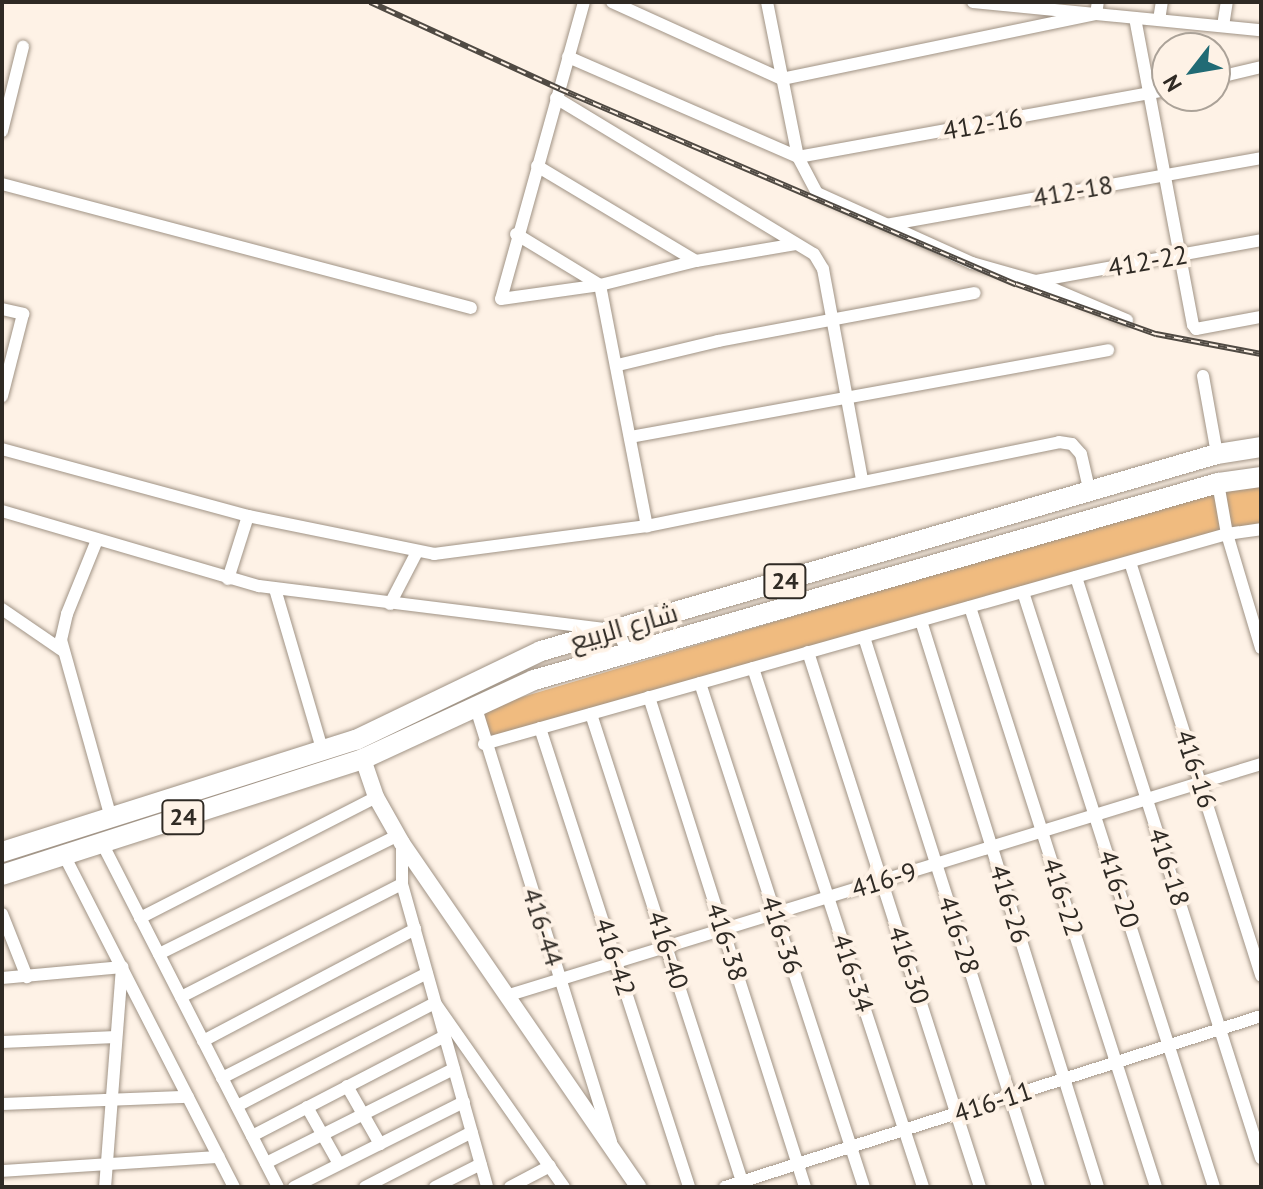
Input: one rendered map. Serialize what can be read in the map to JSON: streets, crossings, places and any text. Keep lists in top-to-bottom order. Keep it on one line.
{"streets":{"main road":["24","شارع الربيع"],"street":["412-16","412-18","412-22","416-16","416-18","416-9","416-20","416-22","416-26","416-44","416-36","416-28","416-38","416-40","416-42","416-30","416-34","416-11"]},"crossings":[["شارع الربيع","416-44"],["416-16","416-9"],["416-18","416-9"],["416-18","416-11"],["416-9","416-20"],["416-9","416-22"],["416-9","416-26"],["416-9","416-44"],["416-9","416-36"],["416-9","416-28"],["416-9","416-38"],["416-9","416-40"],["416-9","416-42"],["416-9","416-30"],["416-9","416-34"],["416-20","416-11"],["416-22","416-11"],["416-26","416-11"],["416-36","416-11"],["416-28","416-11"],["416-38","416-11"],["416-40","416-11"],["416-30","416-11"],["416-34","416-11"]],"north":"bottom left"}
